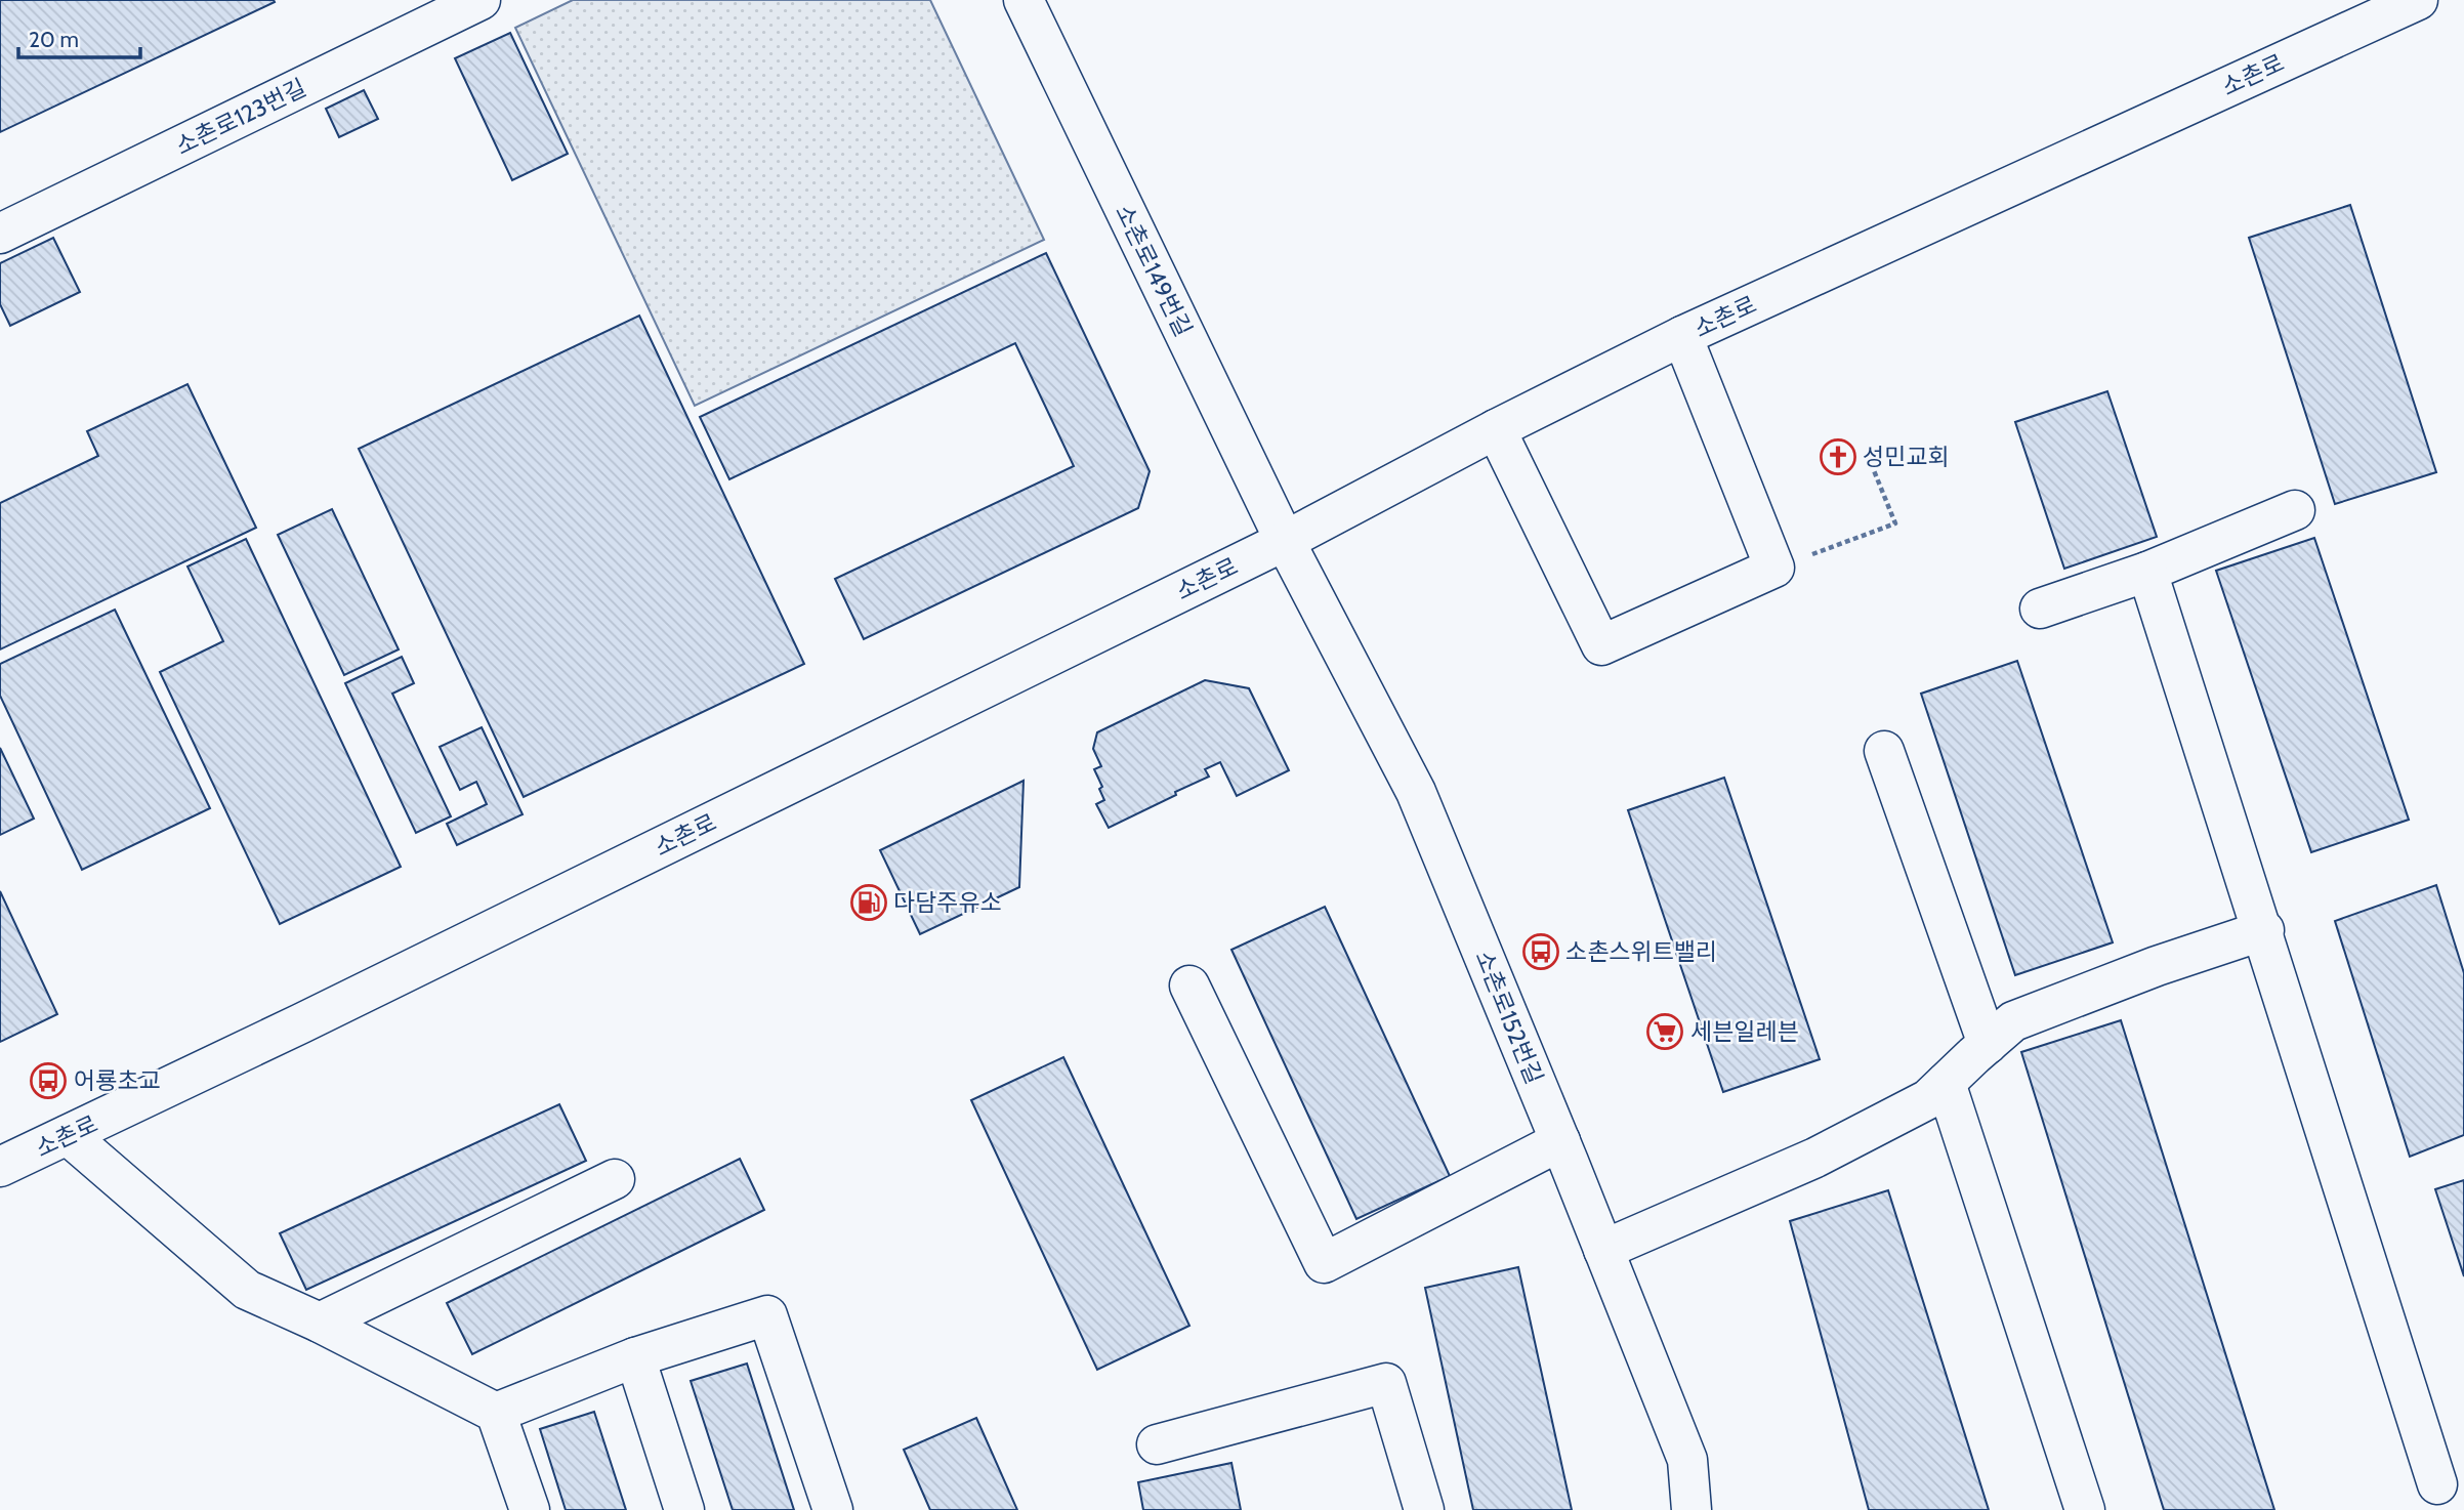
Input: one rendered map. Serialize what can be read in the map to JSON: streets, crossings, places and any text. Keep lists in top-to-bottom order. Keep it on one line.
{"streets":{"street":["소촌로","소촌로123번길","소촌로149번길","소촌로152번길"]},"crossings":[["소촌로","소촌로149번길"],["소촌로","소촌로152번길"],["소촌로149번길","소촌로152번길"]],"places":{"church":["성민교회"],"fuel station":["다담주유소"],"bus stop":["소촌스위트밸리","어룡초교"],"supermarket":["세븐일레븐"]},"scale_bar":"20 m"}
